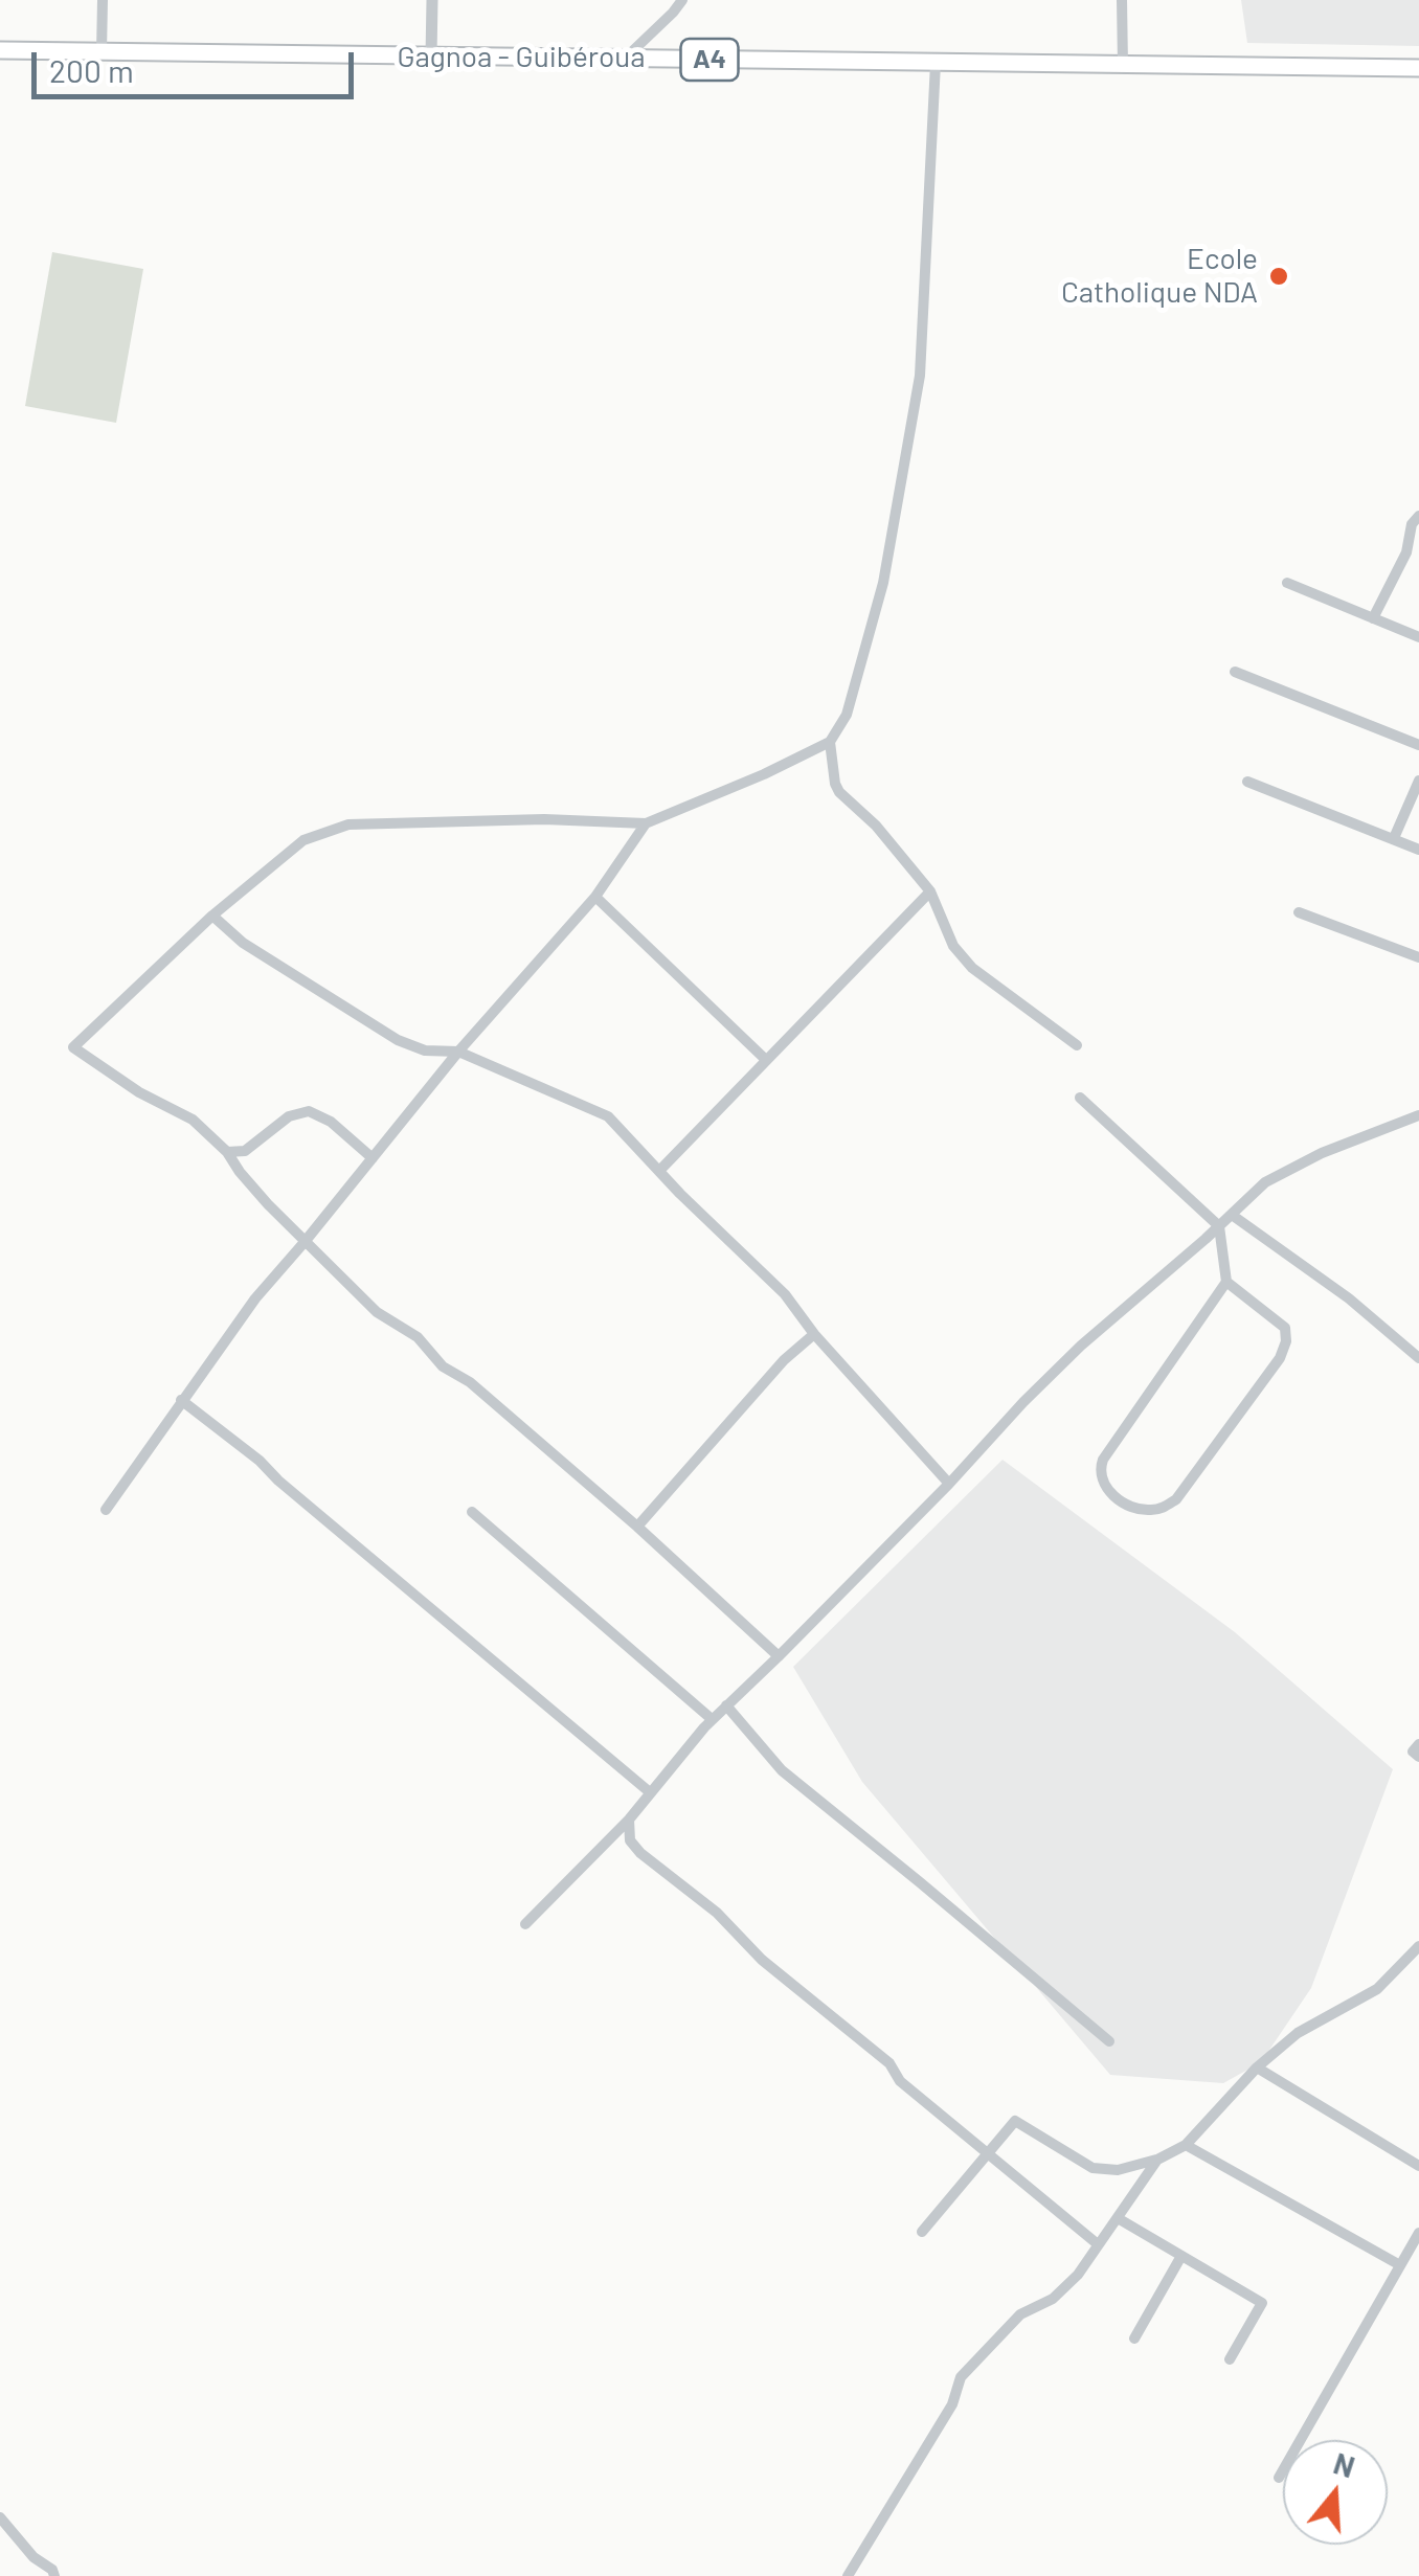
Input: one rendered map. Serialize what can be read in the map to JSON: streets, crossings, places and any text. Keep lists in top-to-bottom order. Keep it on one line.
{"streets":{"main road":["Gagnoa - Guibéroua","A4"]},"places":["Ecole Catholique NDA"],"scale_bar":"200 m","north":"top"}
